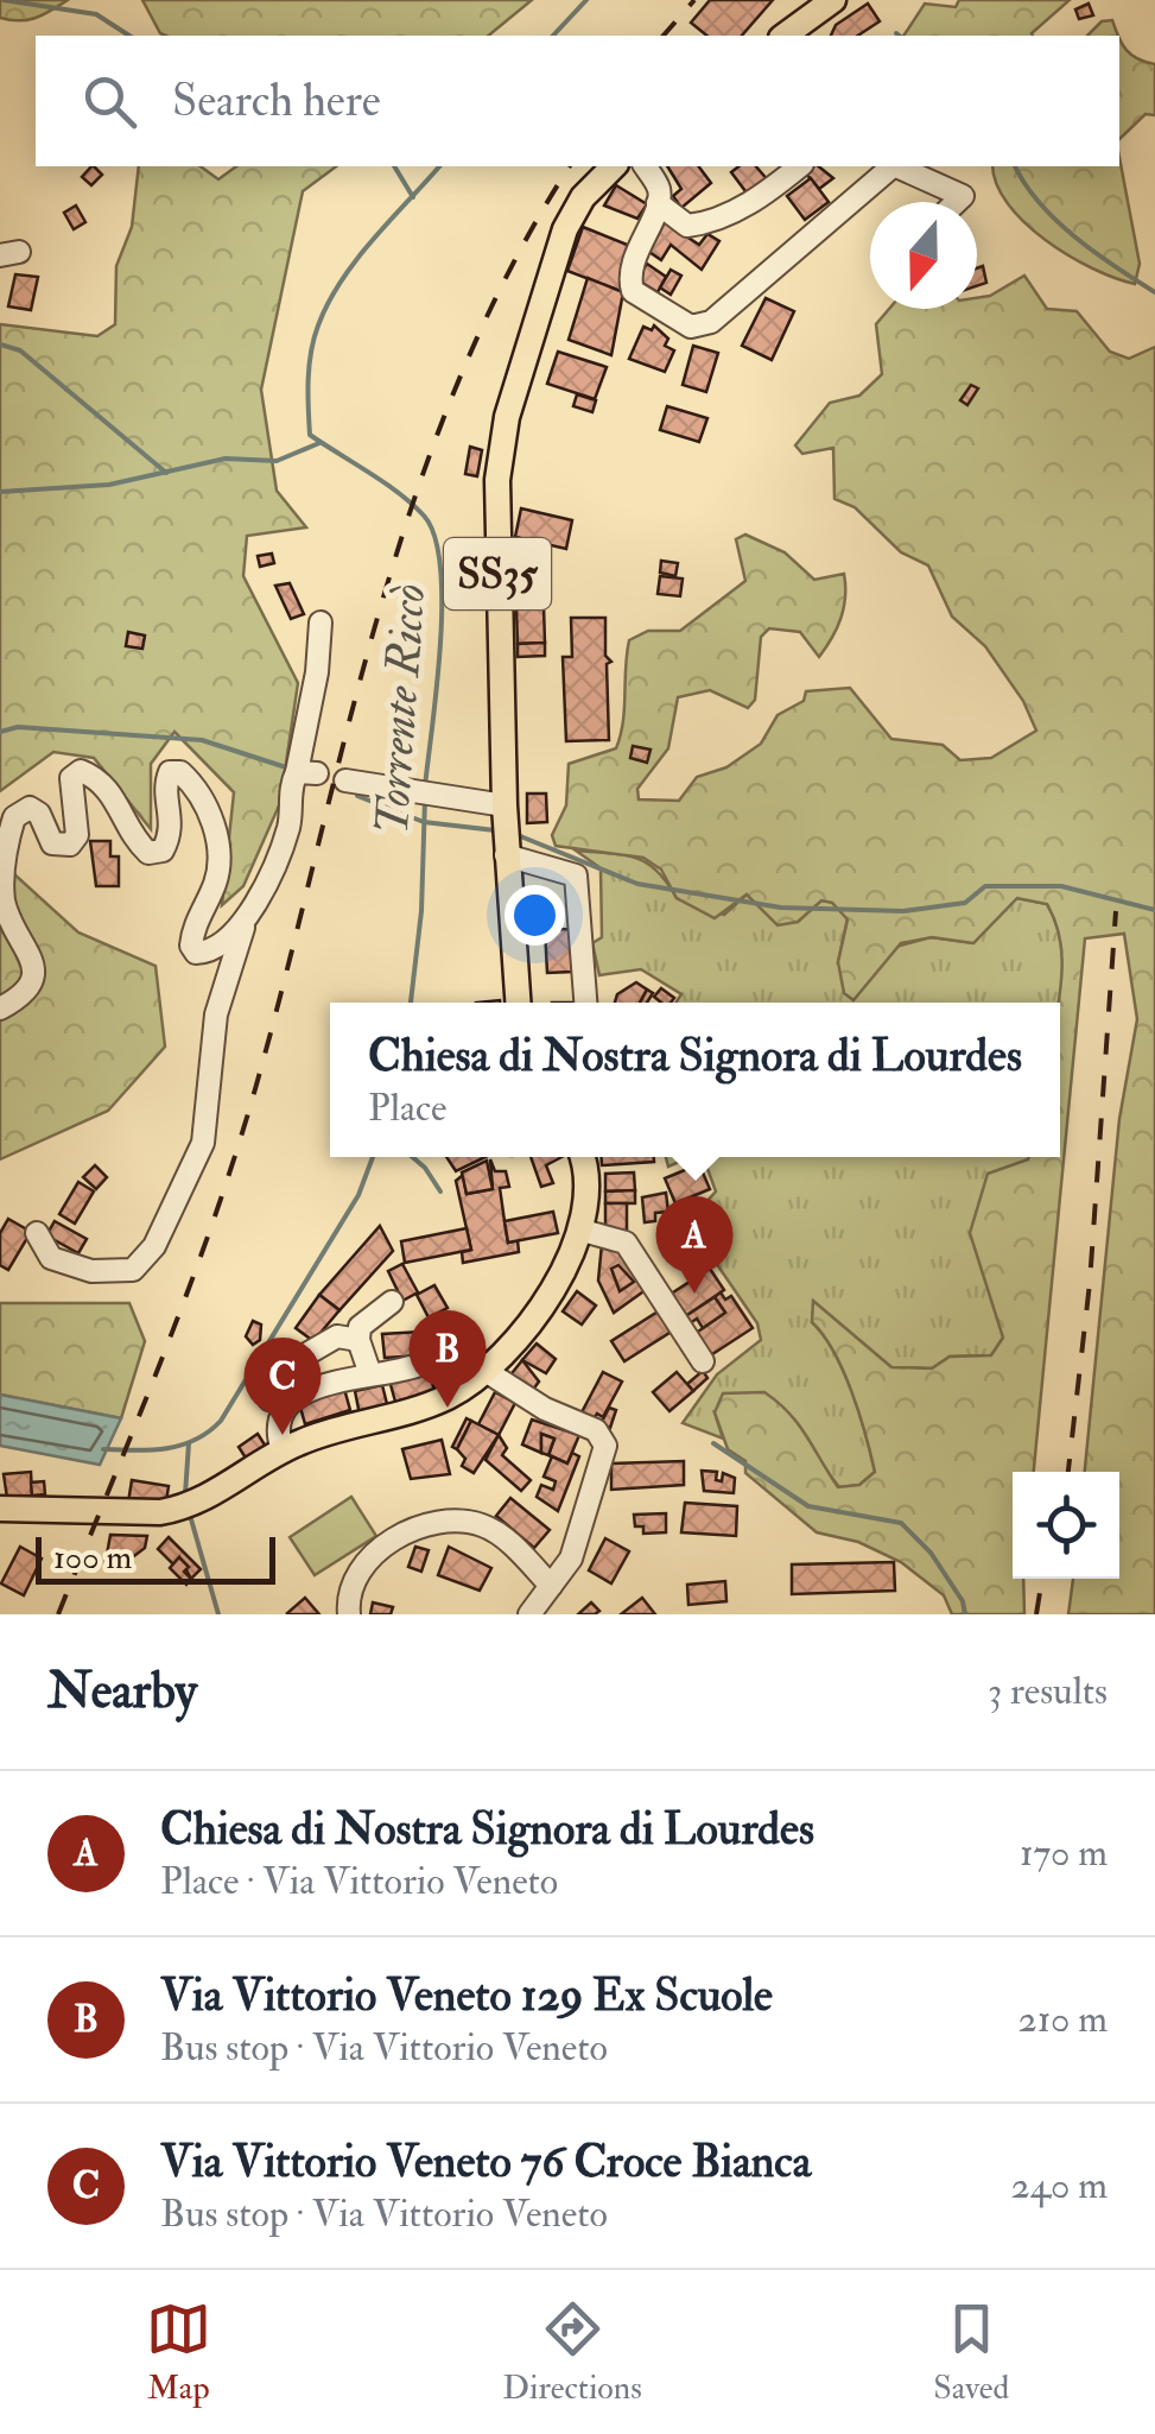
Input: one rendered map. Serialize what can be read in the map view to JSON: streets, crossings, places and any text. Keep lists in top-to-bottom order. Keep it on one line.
{"streets":{"main road":["SS35"]},"water":["Torrente Riccò"],"scale_bar":"100 m","north":"bottom","page":{"search":"Search here","popup":["Chiesa di Nostra Signora di Lourdes","Place"],"pins":["A","B","C"],"scale":"100 m","heading":["Nearby","3 results"],"list":[{"mark":"A","name":"Chiesa di Nostra Signora di Lourdes","note":"Place · Via Vittorio Veneto","value":"170 m"},{"mark":"B","name":"Via Vittorio Veneto 129 Ex Scuole","note":"Bus stop · Via Vittorio Veneto","value":"210 m"},{"mark":"C","name":"Via Vittorio Veneto 76 Croce Bianca","note":"Bus stop · Via Vittorio Veneto","value":"240 m"}],"nav":["Map","Directions","Saved"]}}
